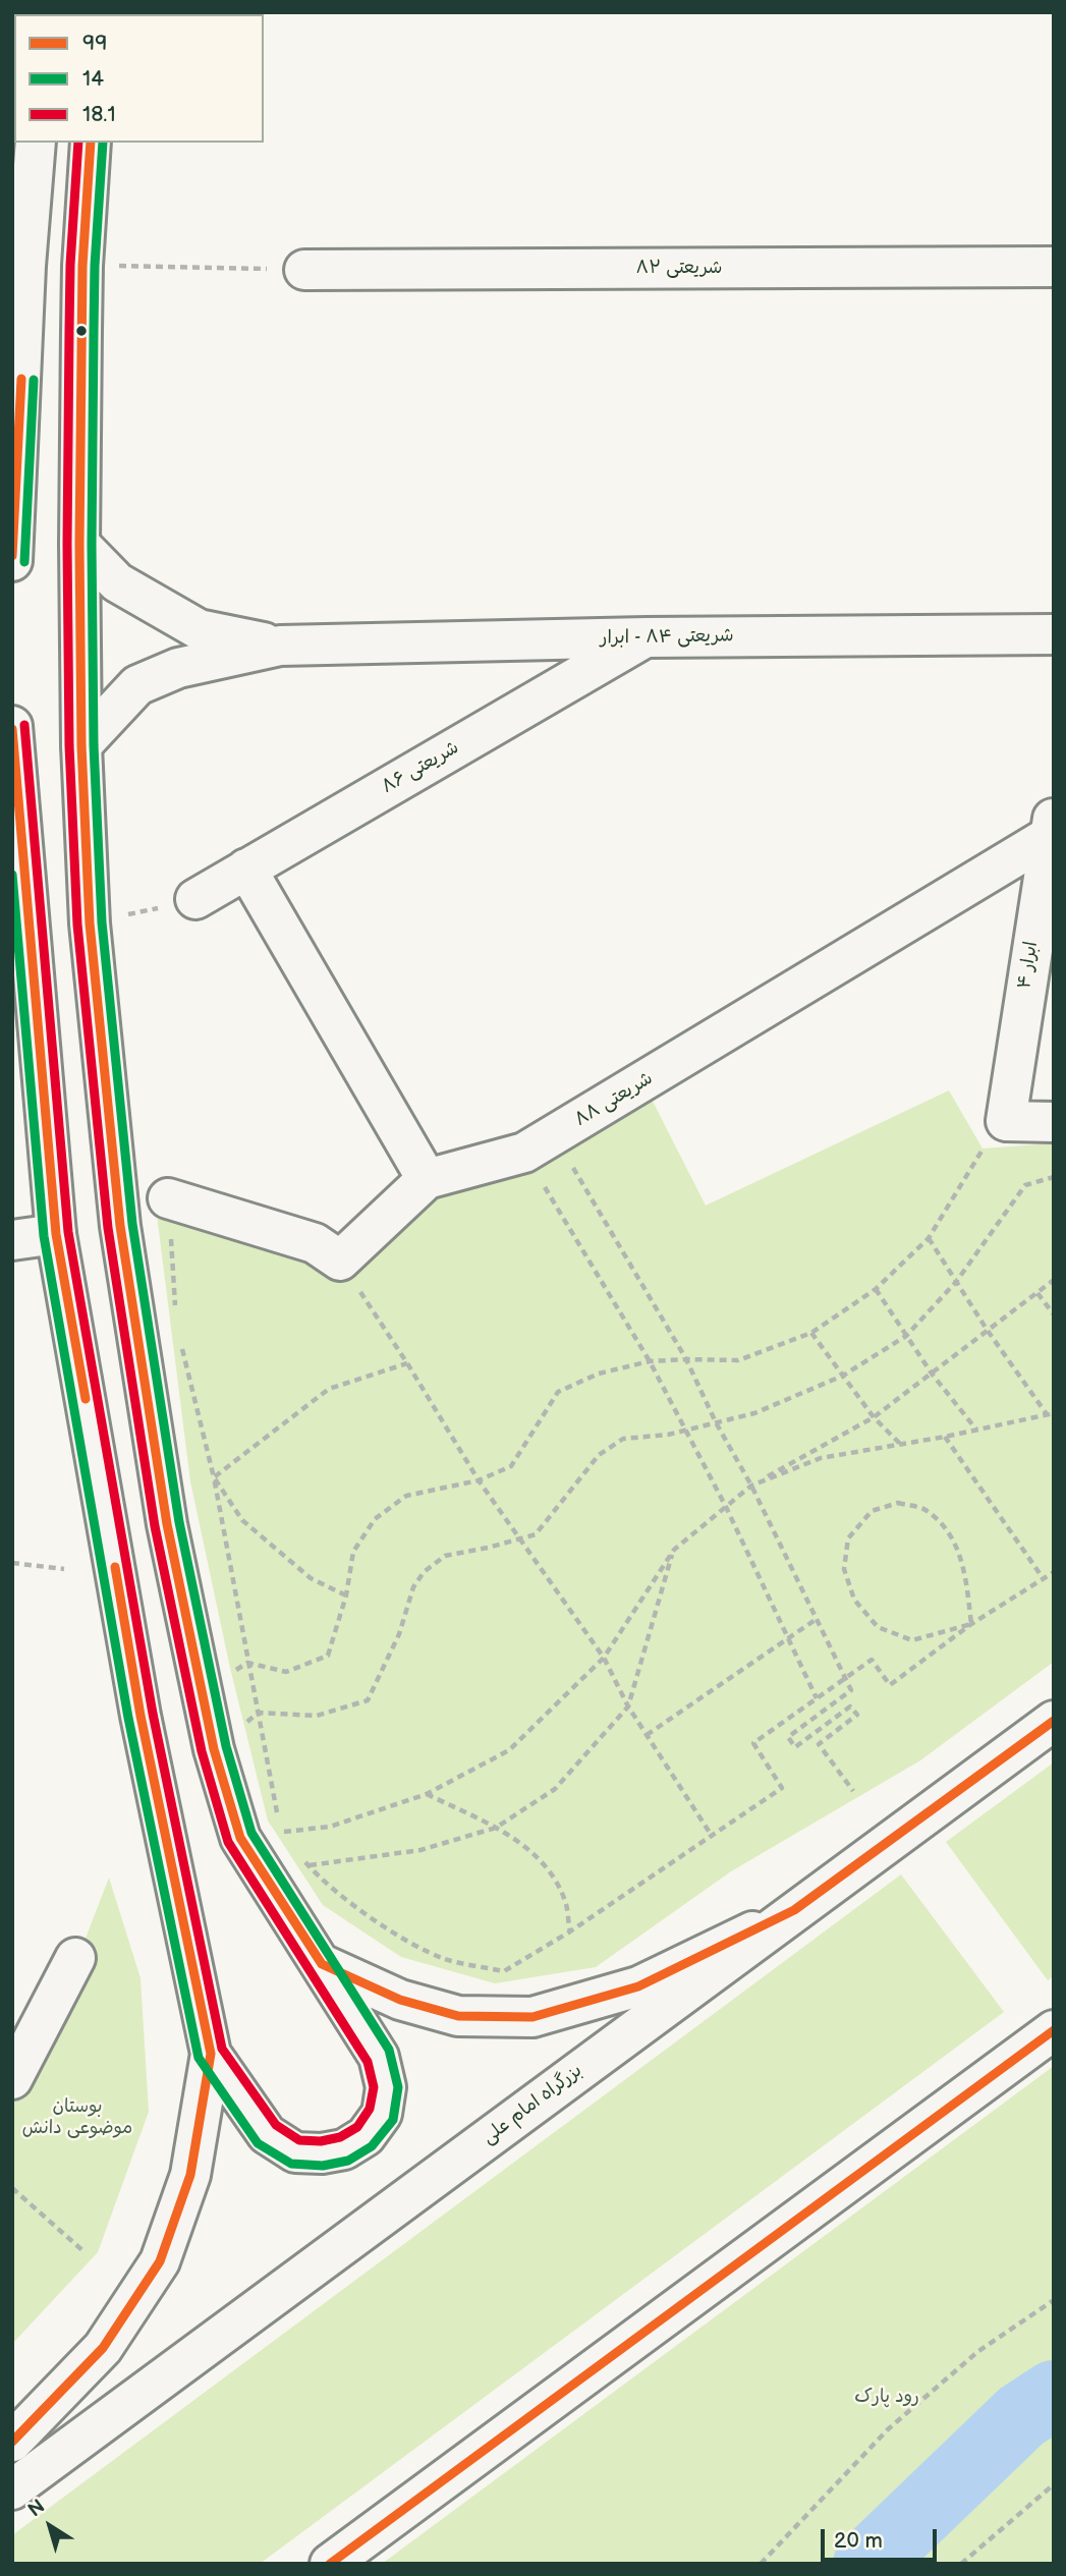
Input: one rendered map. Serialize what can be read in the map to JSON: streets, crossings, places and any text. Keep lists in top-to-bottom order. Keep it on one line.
{"streets":{"main road":["شریعتی ۸۲","شریعتی ۸۴ - ابرار","شریعتی ۸۶","ابرار ۴","شریعتی ۸۸","بزرگراه امام علی"]},"crossings":[["شریعتی ۸۴ - ابرار","شریعتی ۸۶"],["ابرار ۴","شریعتی ۸۸"]],"parks":["بوستان موضوعی دانش","رود پارک"],"lines":["transit line 99","transit line 14","transit line 18.1"],"legend":["99","14","18.1"],"scale_bar":"20 m","north":"top left"}
